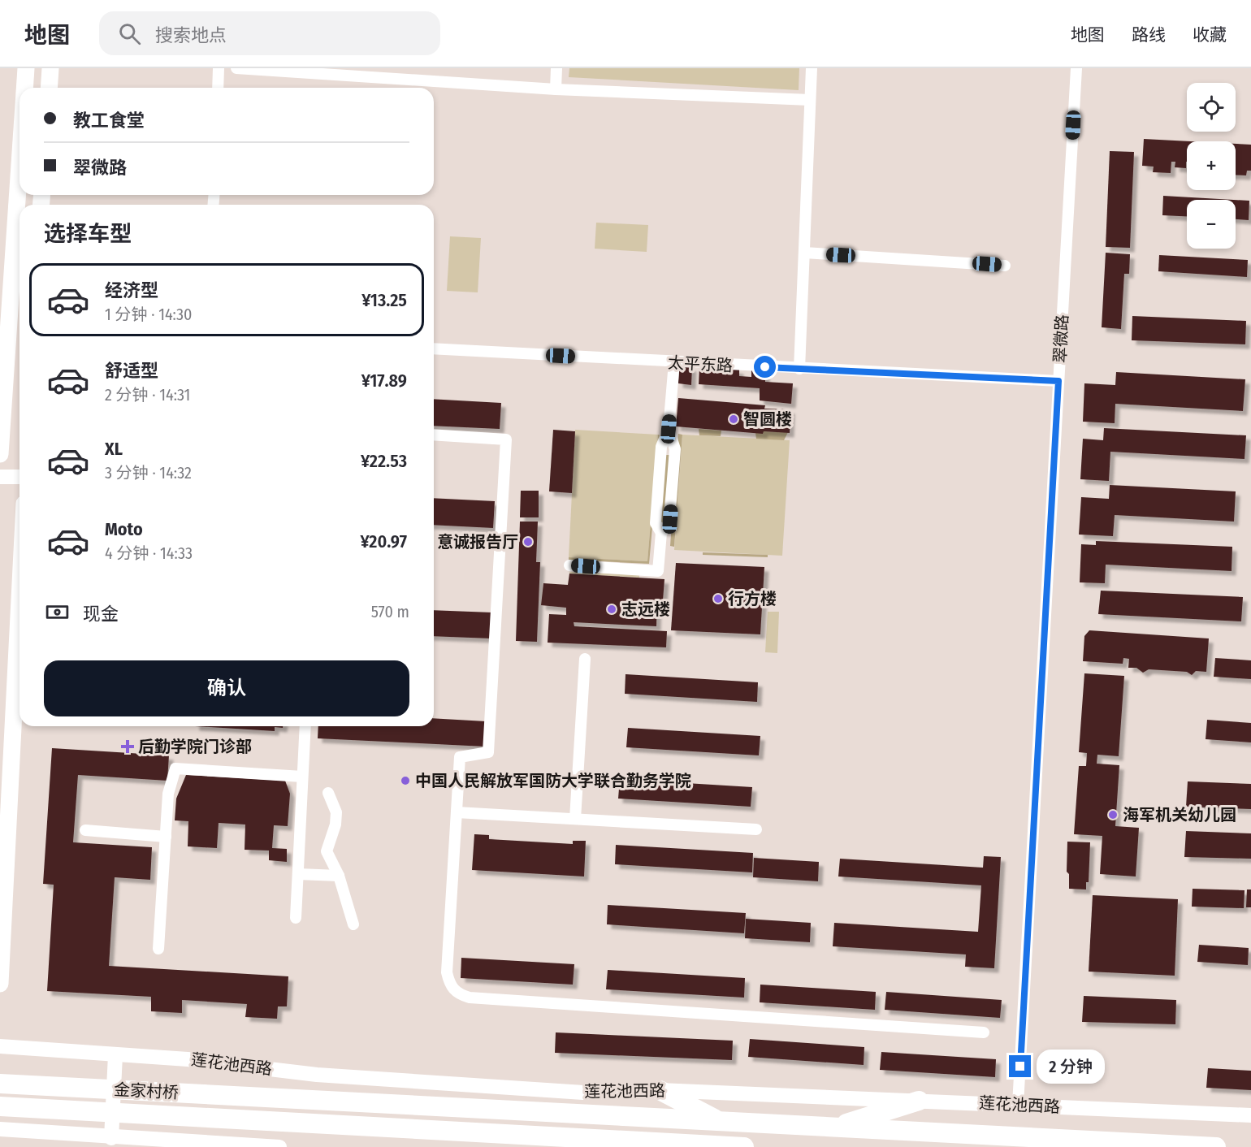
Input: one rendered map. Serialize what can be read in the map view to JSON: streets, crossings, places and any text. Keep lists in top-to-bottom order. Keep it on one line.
{"streets":{"highway":["莲花池西路","金家村桥"],"street":["翠微路","太平东路"]},"crossings":[["翠微路","太平东路"],["翠微路","莲花池西路"],["莲花池西路","金家村桥"]],"places":{"other":["智圆楼","意诚报告厅","行方楼","志远楼","中国人民解放军国防大学联合勤务学院","海军机关幼儿园"],"health":["后勤学院门诊部"]},"page":{"header":"地图","search":"搜索地点","nav":["地图","路线","收藏"],"map_buttons":["+","−"],"banner":["教工食堂","翠微路"],"heading":"选择车型","list":[{"name":"经济型","note":"1 分钟 · 14:30","value":"¥13.25"},{"name":"舒适型","note":"2 分钟 · 14:31","value":"¥17.89"},{"name":"XL","note":"3 分钟 · 14:32","value":"¥22.53"},{"name":"Moto","note":"4 分钟 · 14:33","value":"¥20.97"}],"pay":["现金","570 m"],"buttons":"确认","bubble":"2 分钟"}}
